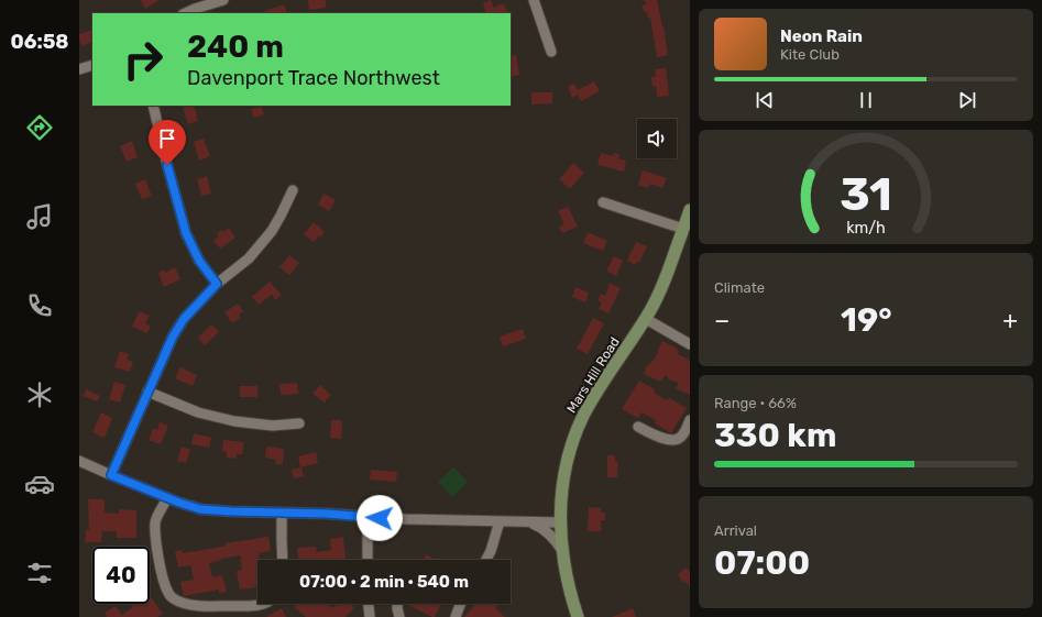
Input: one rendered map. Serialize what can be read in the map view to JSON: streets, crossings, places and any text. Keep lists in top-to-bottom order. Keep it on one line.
{"streets":{"main road":["Mars Hill Road"]},"page":{"tabs":"06:58","turn":["240 m","Davenport Trace Northwest"],"song":["Neon Rain","Kite Club"],"tile":["Climate",["Range · 66%","330 km"],["Arrival","07:00"]],"heat":["−","19°","+"],"limit":"40","trip":"07:00 · 2 min · 540 m","gauge":["31","km/h"]}}
